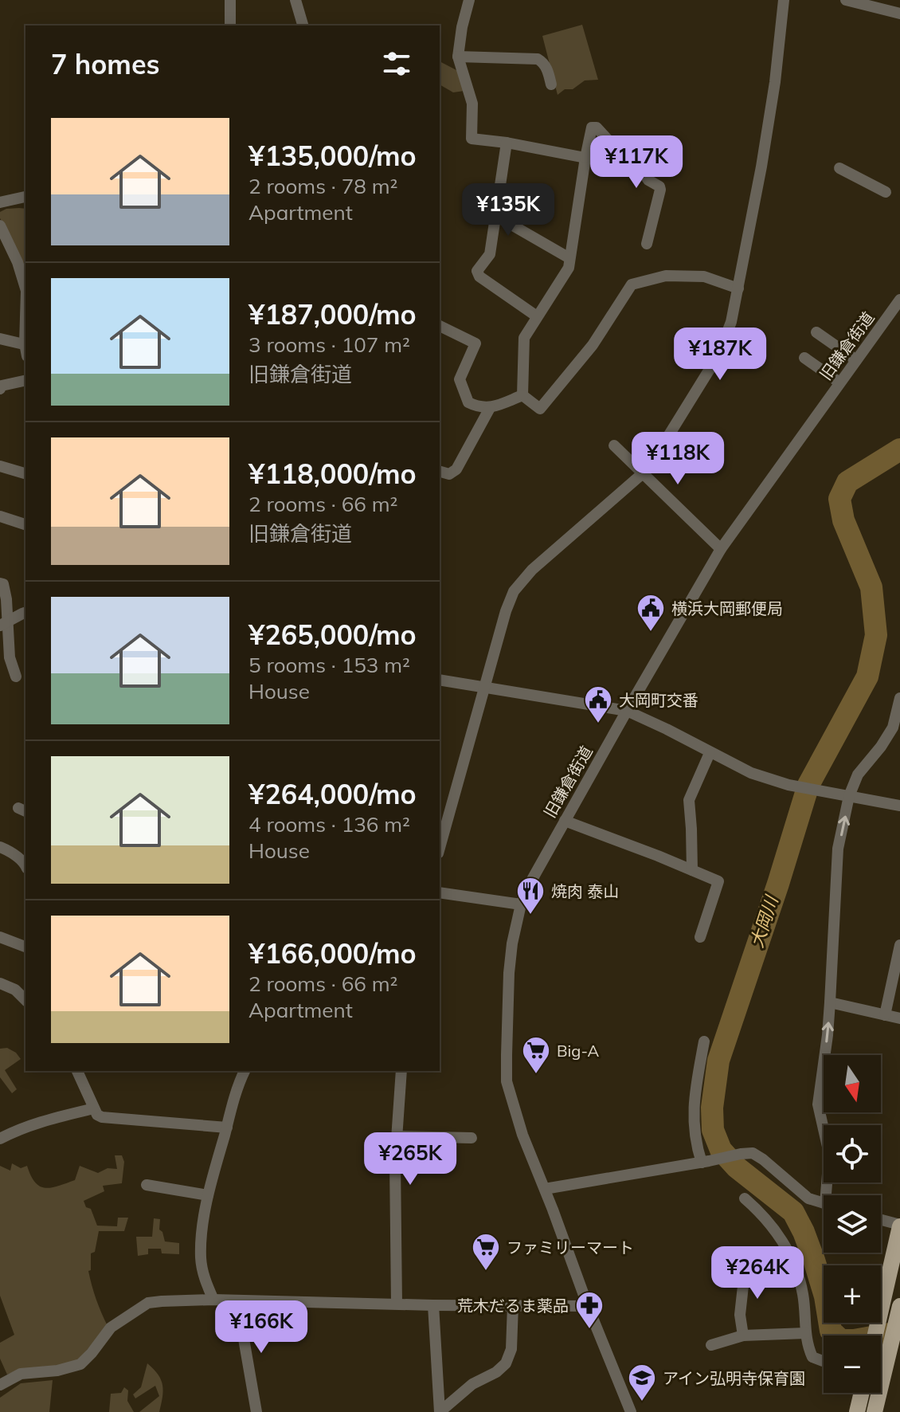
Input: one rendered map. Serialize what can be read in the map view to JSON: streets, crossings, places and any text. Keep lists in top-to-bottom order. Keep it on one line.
{"streets":{"street":["旧鎌倉街道"]},"water":["大岡川"],"places":{"public building":["横浜大岡郵便局","大岡町交番"],"restaurant":["焼肉 泰山"],"supermarket":["Big-A","ファミリーマート"],"pharmacy":["荒木だるま薬品"],"school or university":["アイン弘明寺保育園"]},"north":"bottom","page":{"heading":"7 homes","list":[{"name":"¥135,000/mo","note":"2 rooms · 78 m² · Apartment"},{"name":"¥187,000/mo","note":"3 rooms · 107 m² · 旧鎌倉街道"},{"name":"¥118,000/mo","note":"2 rooms · 66 m² · 旧鎌倉街道"},{"name":"¥265,000/mo","note":"5 rooms · 153 m² · House"},{"name":"¥264,000/mo","note":"4 rooms · 136 m² · House"},{"name":"¥166,000/mo","note":"2 rooms · 66 m² · Apartment"}],"price":["¥117K","¥135K","¥187K","¥118K","¥265K","¥264K","¥166K"],"map_buttons":["+","−"]}}
